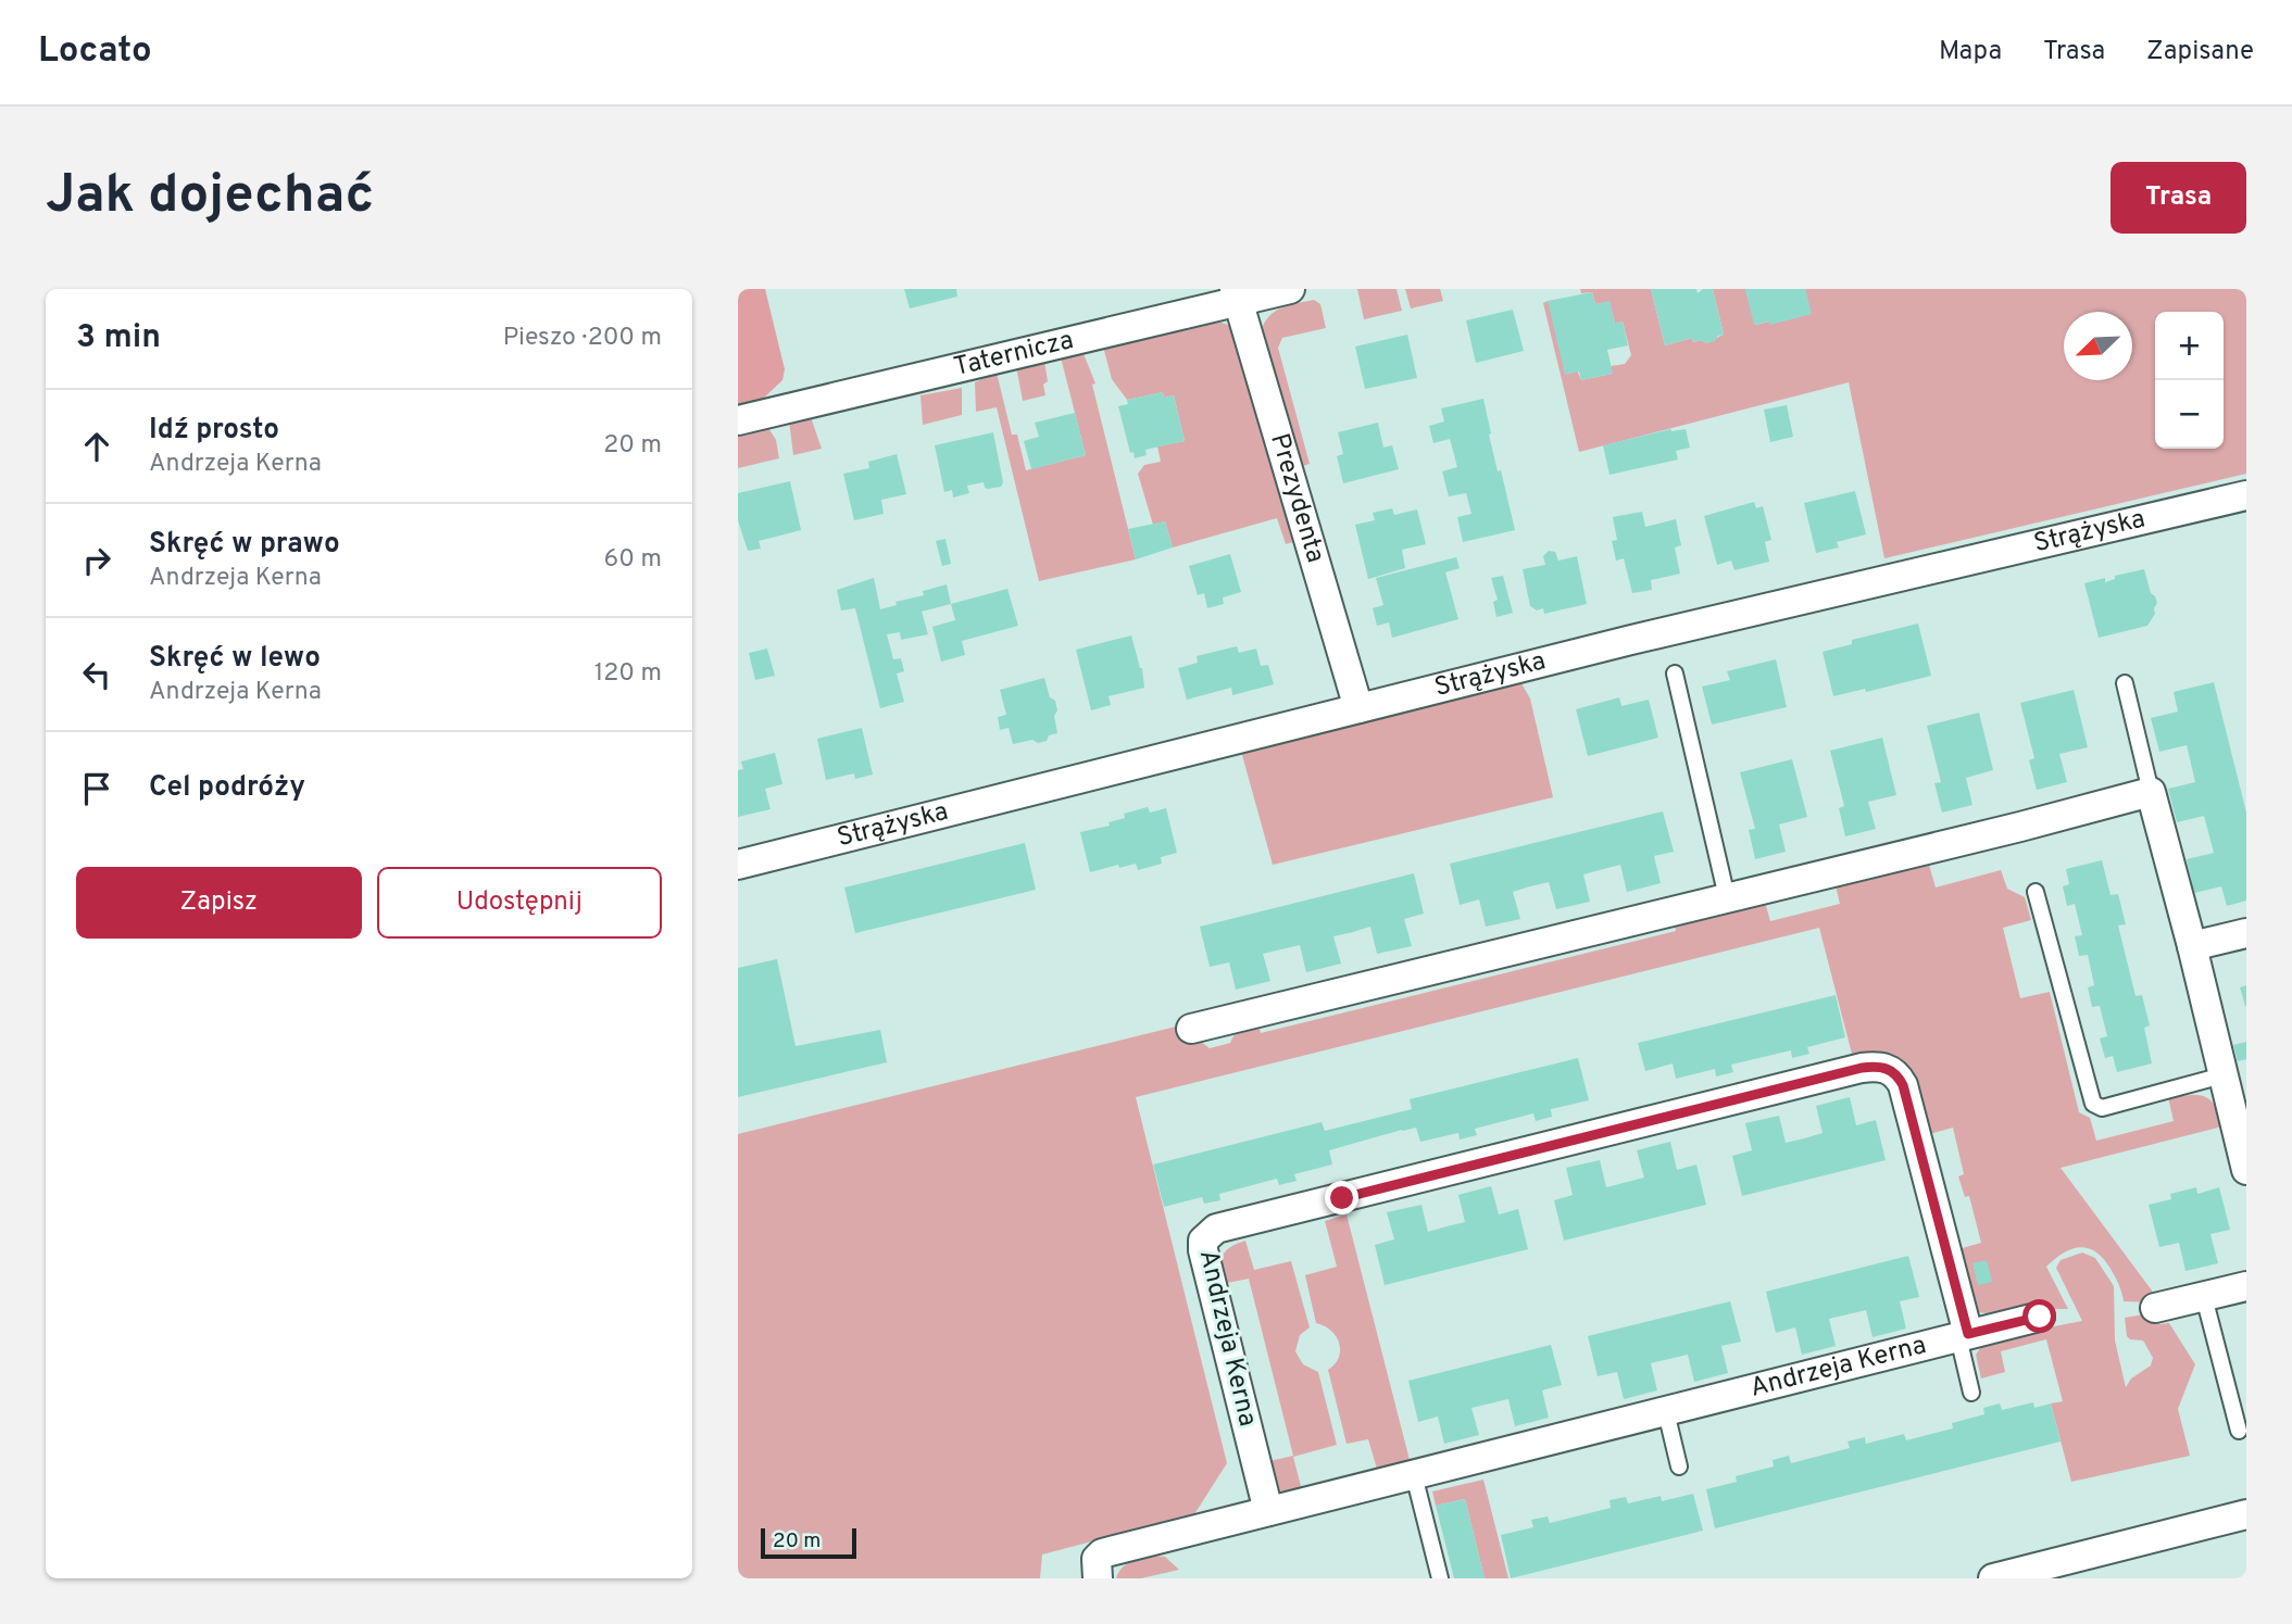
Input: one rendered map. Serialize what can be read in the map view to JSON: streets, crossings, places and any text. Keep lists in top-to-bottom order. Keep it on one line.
{"streets":{"street":["Taternicza","Prezydenta","Strążyska","Andrzeja Kerna"]},"crossings":[["Taternicza","Prezydenta"],["Prezydenta","Strążyska"]],"scale_bar":"20 m","north":"bottom left","page":{"header":"Locato","nav":["Mapa","Trasa","Zapisane"],"buttons":["Trasa",["Zapisz","Udostępnij"]],"title":"Jak dojechać","heading":["3 min","Pieszo · 200 m"],"map_buttons":["+","−"],"list":[["Idź prosto","Andrzeja Kerna","20 m"],["Skręć w prawo","Andrzeja Kerna","60 m"],["Skręć w lewo","Andrzeja Kerna","120 m"],"Cel podróży"],"scale":"20 m"}}
